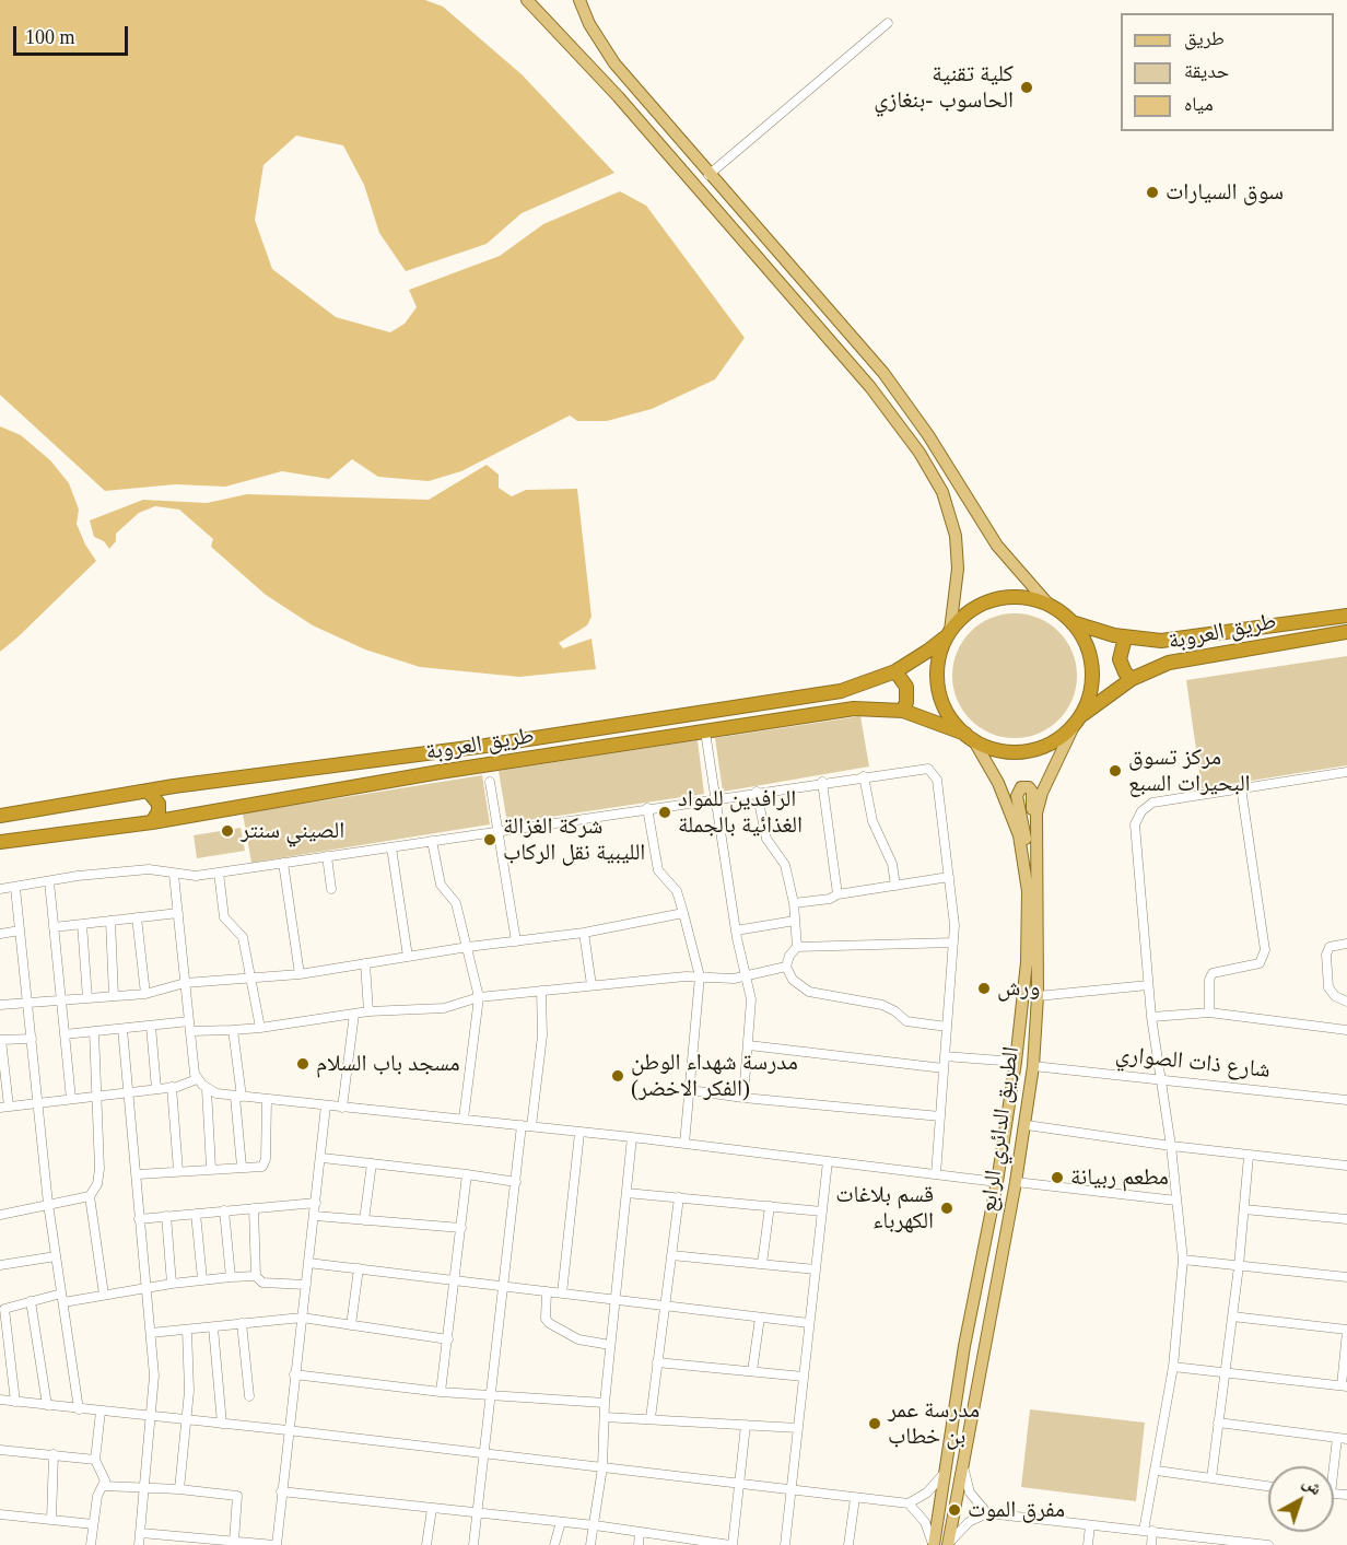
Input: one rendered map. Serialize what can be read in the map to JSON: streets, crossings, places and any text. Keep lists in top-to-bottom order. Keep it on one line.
{"streets":{"highway":["طريق العروبة"],"main road":["الطريق الدائري الرابع"],"street":["شارع ذات الصواري"]},"crossings":[["طريق العروبة","الطريق الدائري الرابع"],["شارع ذات الصواري","الطريق الدائري الرابع"]],"places":["كلية تقنية الحاسوب -بنغازي","سوق السيارات","مركز تسوق البحيرات السبع","الرافدين للمواد الغذائية بالجملة","الصيني سنتر","شركة الغزالة الليبية نقل الركاب","ورش","مسجد باب السلام","مدرسة شهداء الوطن (الفكر الاخضر)","مطعم ربيانة","قسم بلاغات الكهرباء","مدرسة عمر بن خطاب","مفرق الموت"],"legend":["طريق","حديقة","مياه"],"scale_bar":"100 m","north":"top right"}
